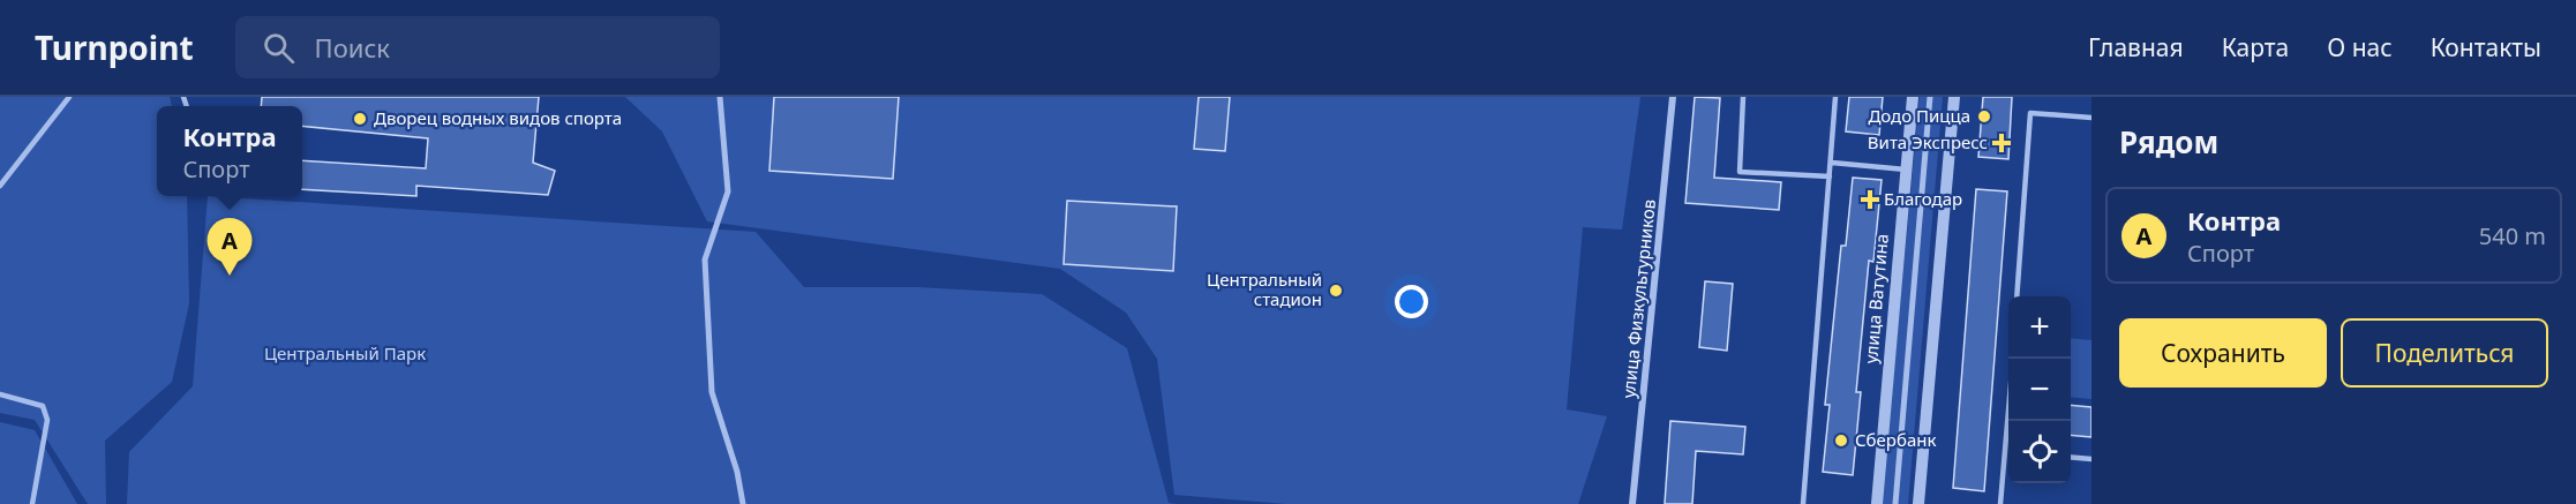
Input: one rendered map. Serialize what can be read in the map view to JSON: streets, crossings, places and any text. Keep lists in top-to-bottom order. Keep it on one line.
{"streets":{"street":["улица Физкультурников","улица Ватутина"]},"parks":["Центральный Парк"],"places":{"other":["Додо Пицца","Дворец водных видов спорта","Центральный стадион","Сбербанк"],"health":["Вита Экспресс","Благодар"]},"page":{"header":"Turnpoint","search":"Поиск","nav":["Главная","Карта","О нас","Контакты"],"heading":"Рядом","popup":["Контра","Спорт"],"list":[{"mark":"A","name":"Контра","note":"Спорт","value":"540 m"}],"pins":"A","map_buttons":["+","−"],"buttons":["Сохранить","Поделиться"]}}
